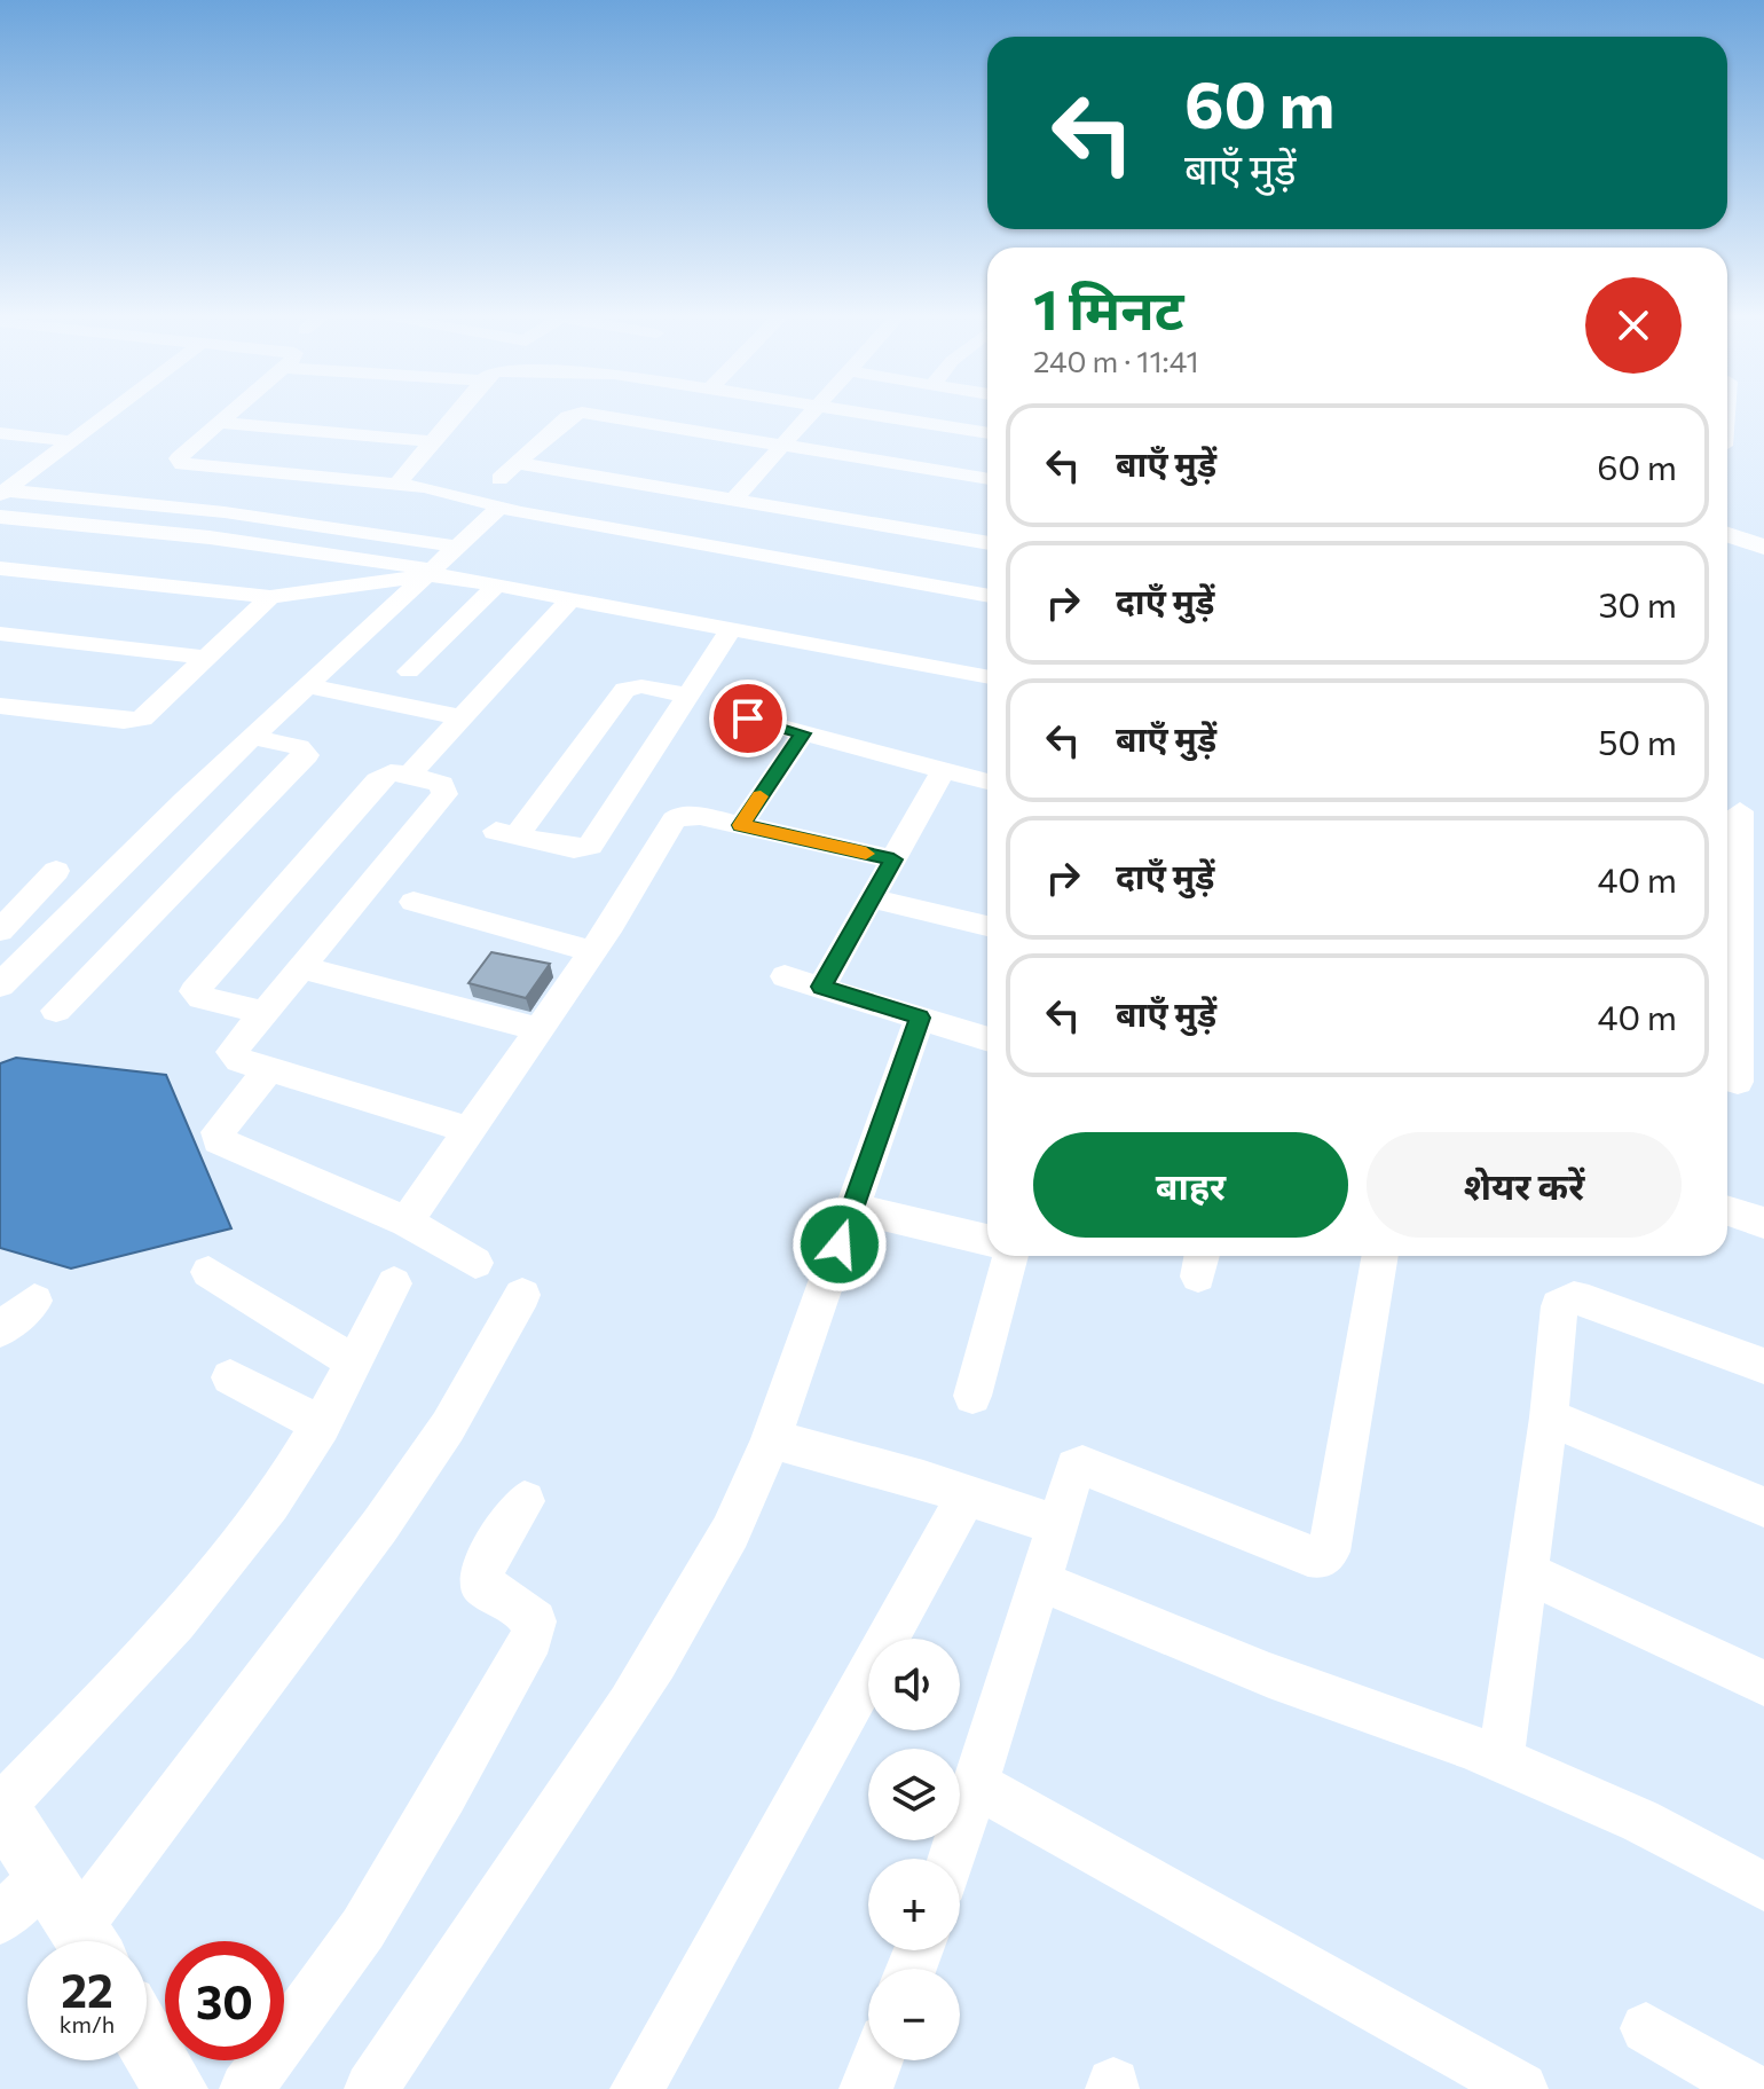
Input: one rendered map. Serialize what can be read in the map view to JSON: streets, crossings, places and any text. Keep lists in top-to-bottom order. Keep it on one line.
{"page":{"turn":["60 m","बाएँ मुड़ें"],"heading":["1 मिनट","240 m · 11:41"],"list":[{"name":"बाएँ मुड़ें","value":"60 m"},{"name":"दाएँ मुड़ें","value":"30 m"},{"name":"बाएँ मुड़ें","value":"50 m"},{"name":"दाएँ मुड़ें","value":"40 m"},{"name":"बाएँ मुड़ें","value":"40 m"}],"buttons":["बाहर","शेयर करें"],"map_buttons":["+","−"],"speed":"22 km/h","limit":"30"}}
